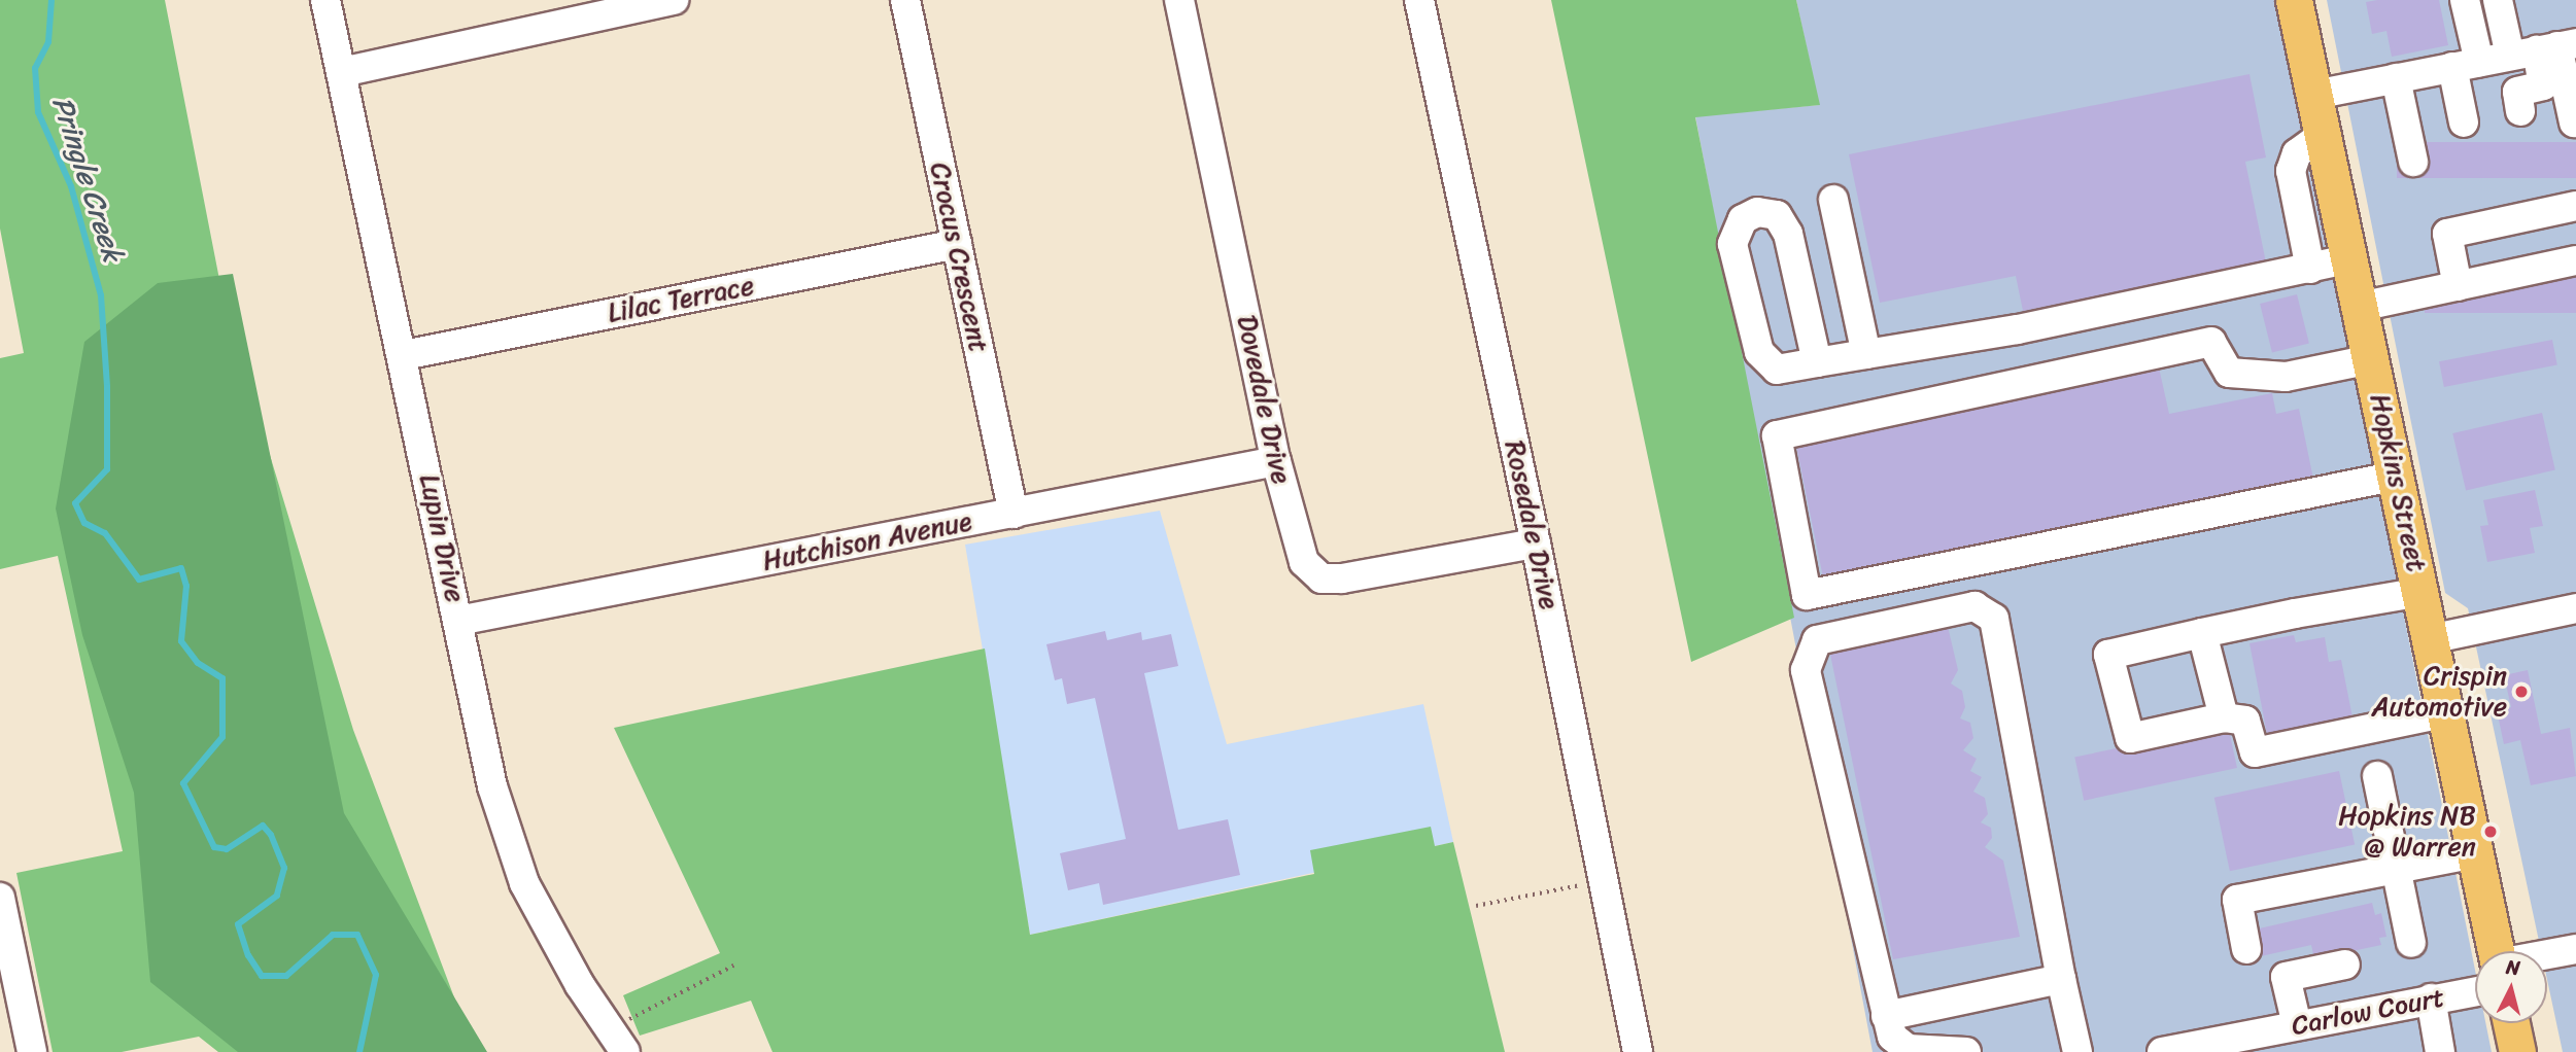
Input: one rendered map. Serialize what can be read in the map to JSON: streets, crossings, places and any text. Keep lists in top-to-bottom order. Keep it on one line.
{"streets":{"main road":["Hopkins Street"],"street":["Crocus Crescent","Lilac Terrace","Dovedale Drive","Rosedale Drive","Lupin Drive","Hutchison Avenue","Carlow Court"]},"crossings":[["Crocus Crescent","Lilac Terrace"],["Crocus Crescent","Hutchison Avenue"],["Lilac Terrace","Lupin Drive"],["Dovedale Drive","Rosedale Drive"],["Dovedale Drive","Hutchison Avenue"],["Lupin Drive","Hutchison Avenue"]],"water":["Pringle Creek"],"places":["Crispin Automotive","Hopkins NB @ Warren"],"north":"top"}
